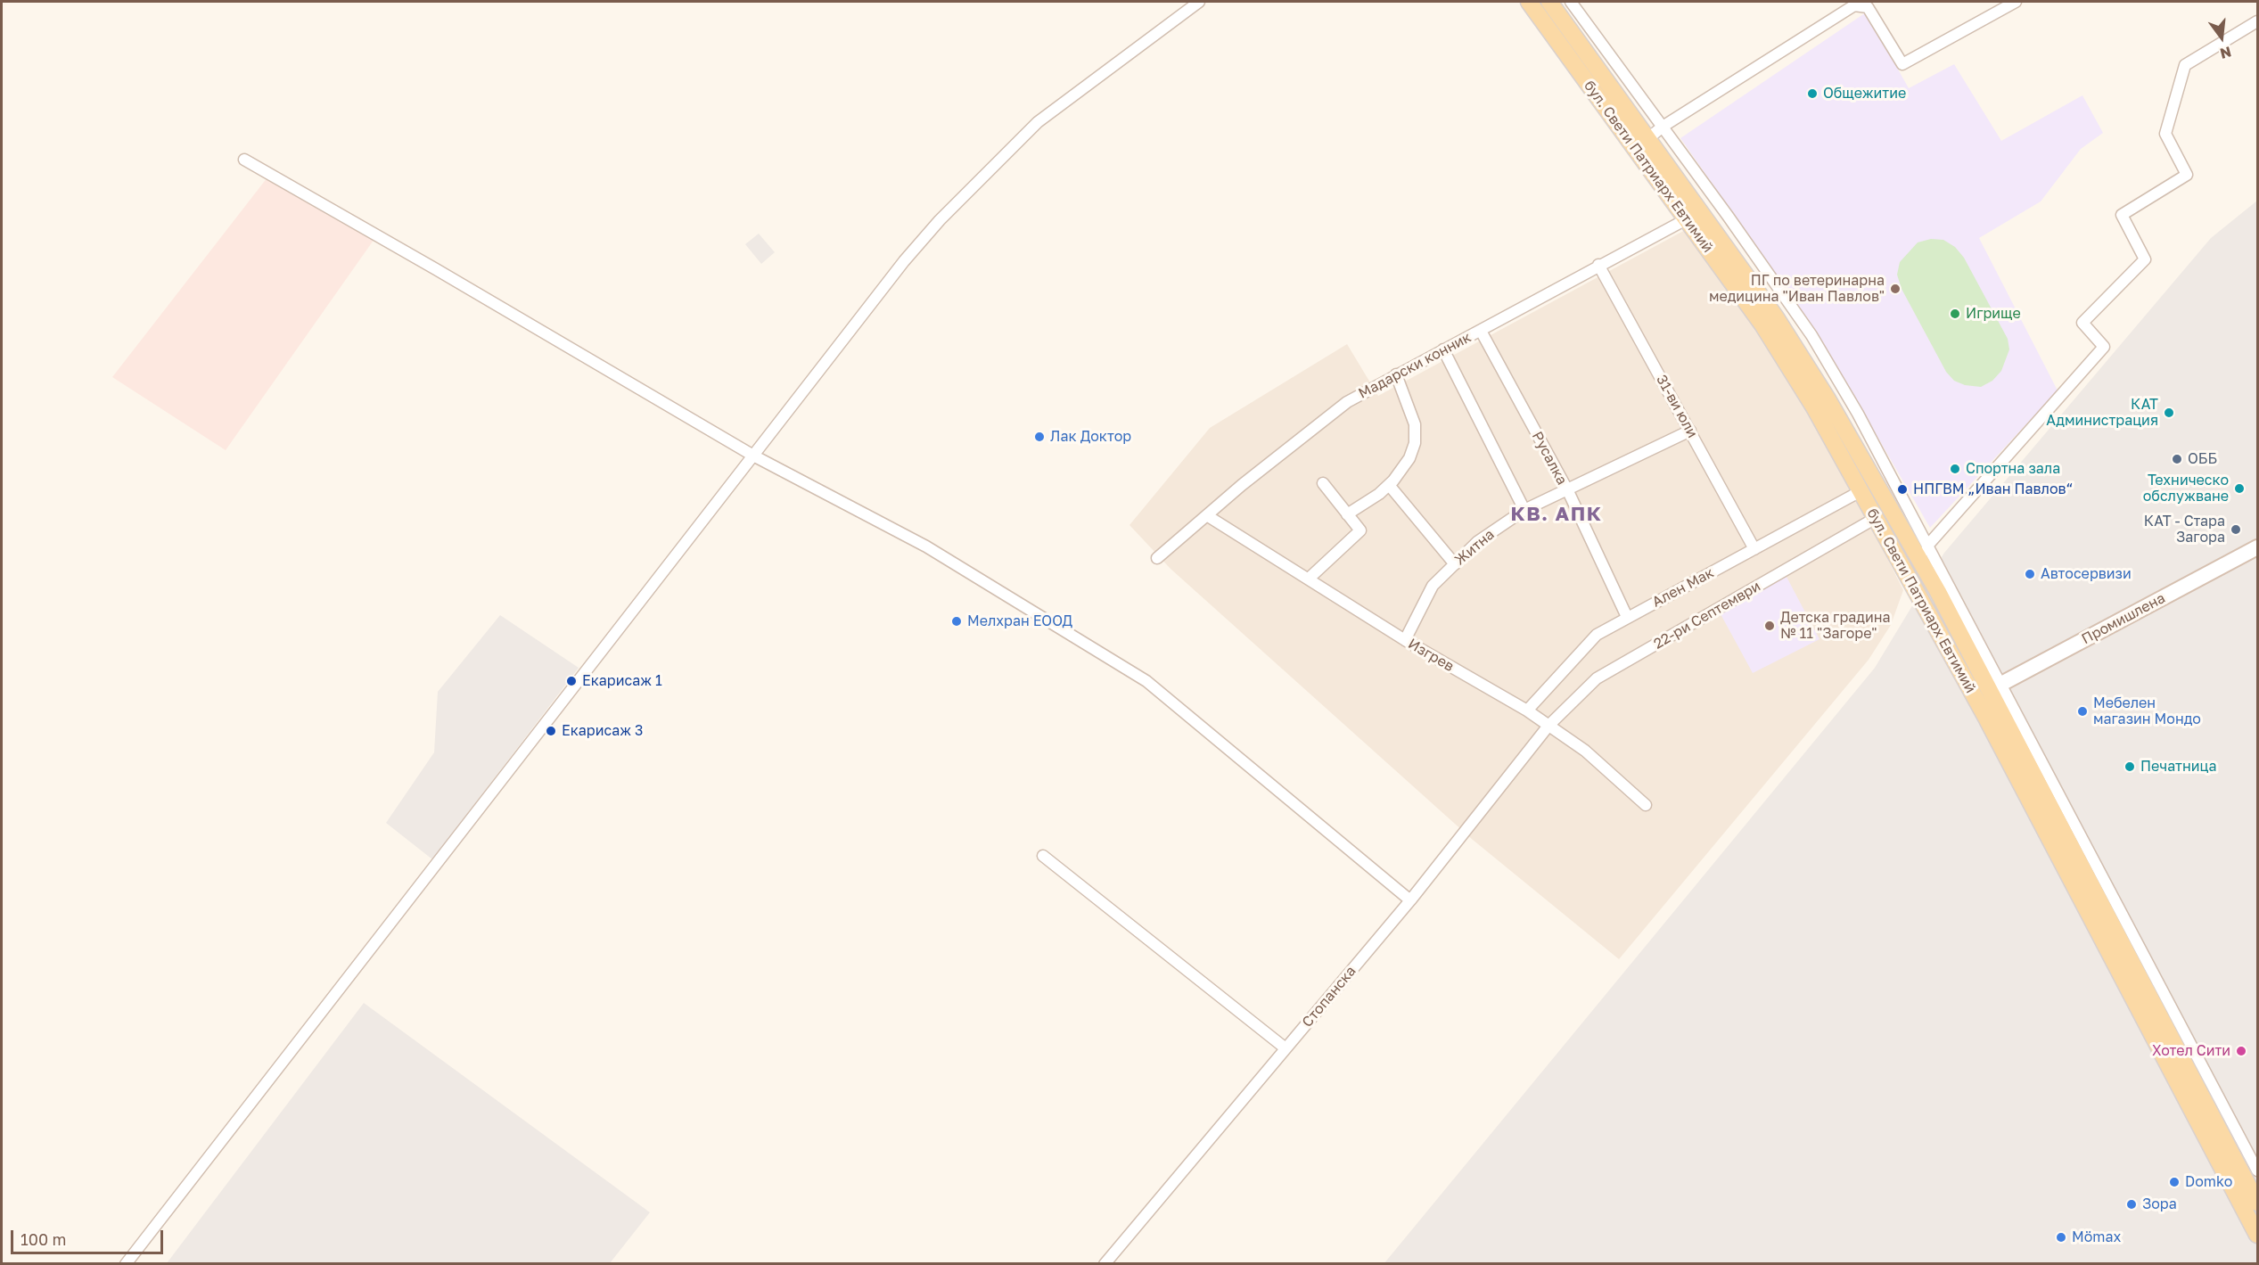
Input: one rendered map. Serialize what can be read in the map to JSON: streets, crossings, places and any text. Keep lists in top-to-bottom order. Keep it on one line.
{"streets":{"main road":["бул. Свети Патриарх Евтимий","Промишлена"],"street":["Мадарски конник","31-ви юли","Русалка","Житна","Ален Мак","22-ри Септември","Изгрев","Стопанска"]},"crossings":[["бул. Свети Патриарх Евтимий","Мадарски конник"],["бул. Свети Патриарх Евтимий","Ален Мак"],["бул. Свети Патриарх Евтимий","22-ри Септември"],["бул. Свети Патриарх Евтимий","Промишлена"],["Мадарски конник","31-ви юли"],["Мадарски конник","Русалка"],["Мадарски конник","Изгрев"],["31-ви юли","Житна"],["31-ви юли","Ален Мак"],["Русалка","Житна"],["Русалка","Ален Мак"],["Житна","Изгрев"],["Ален Мак","Изгрев"],["22-ри Септември","Изгрев"],["22-ри Септември","Стопанска"],["Изгрев","Стопанска"]],"districts":["КВ. АПК"],"places":["Общежитие","ПГ по ветеринарна медицина \"Иван Павлов\"","Игрище","КАТ Администрация","Лак Доктор","ОББ","Спортна зала","Техническо обслужване","НПГВМ „Иван Павлов“","КАТ - Стара Загора","Автосервизи","Мелхран ЕООД","Детска градина № 11 \"Загоре\"","Екарисаж 1","Мебелен магазин Мондо","Екарисаж 3","Печатница","Хотел Сити","Domko","Зора","Mömax"],"scale_bar":"100 m","north":"bottom"}
